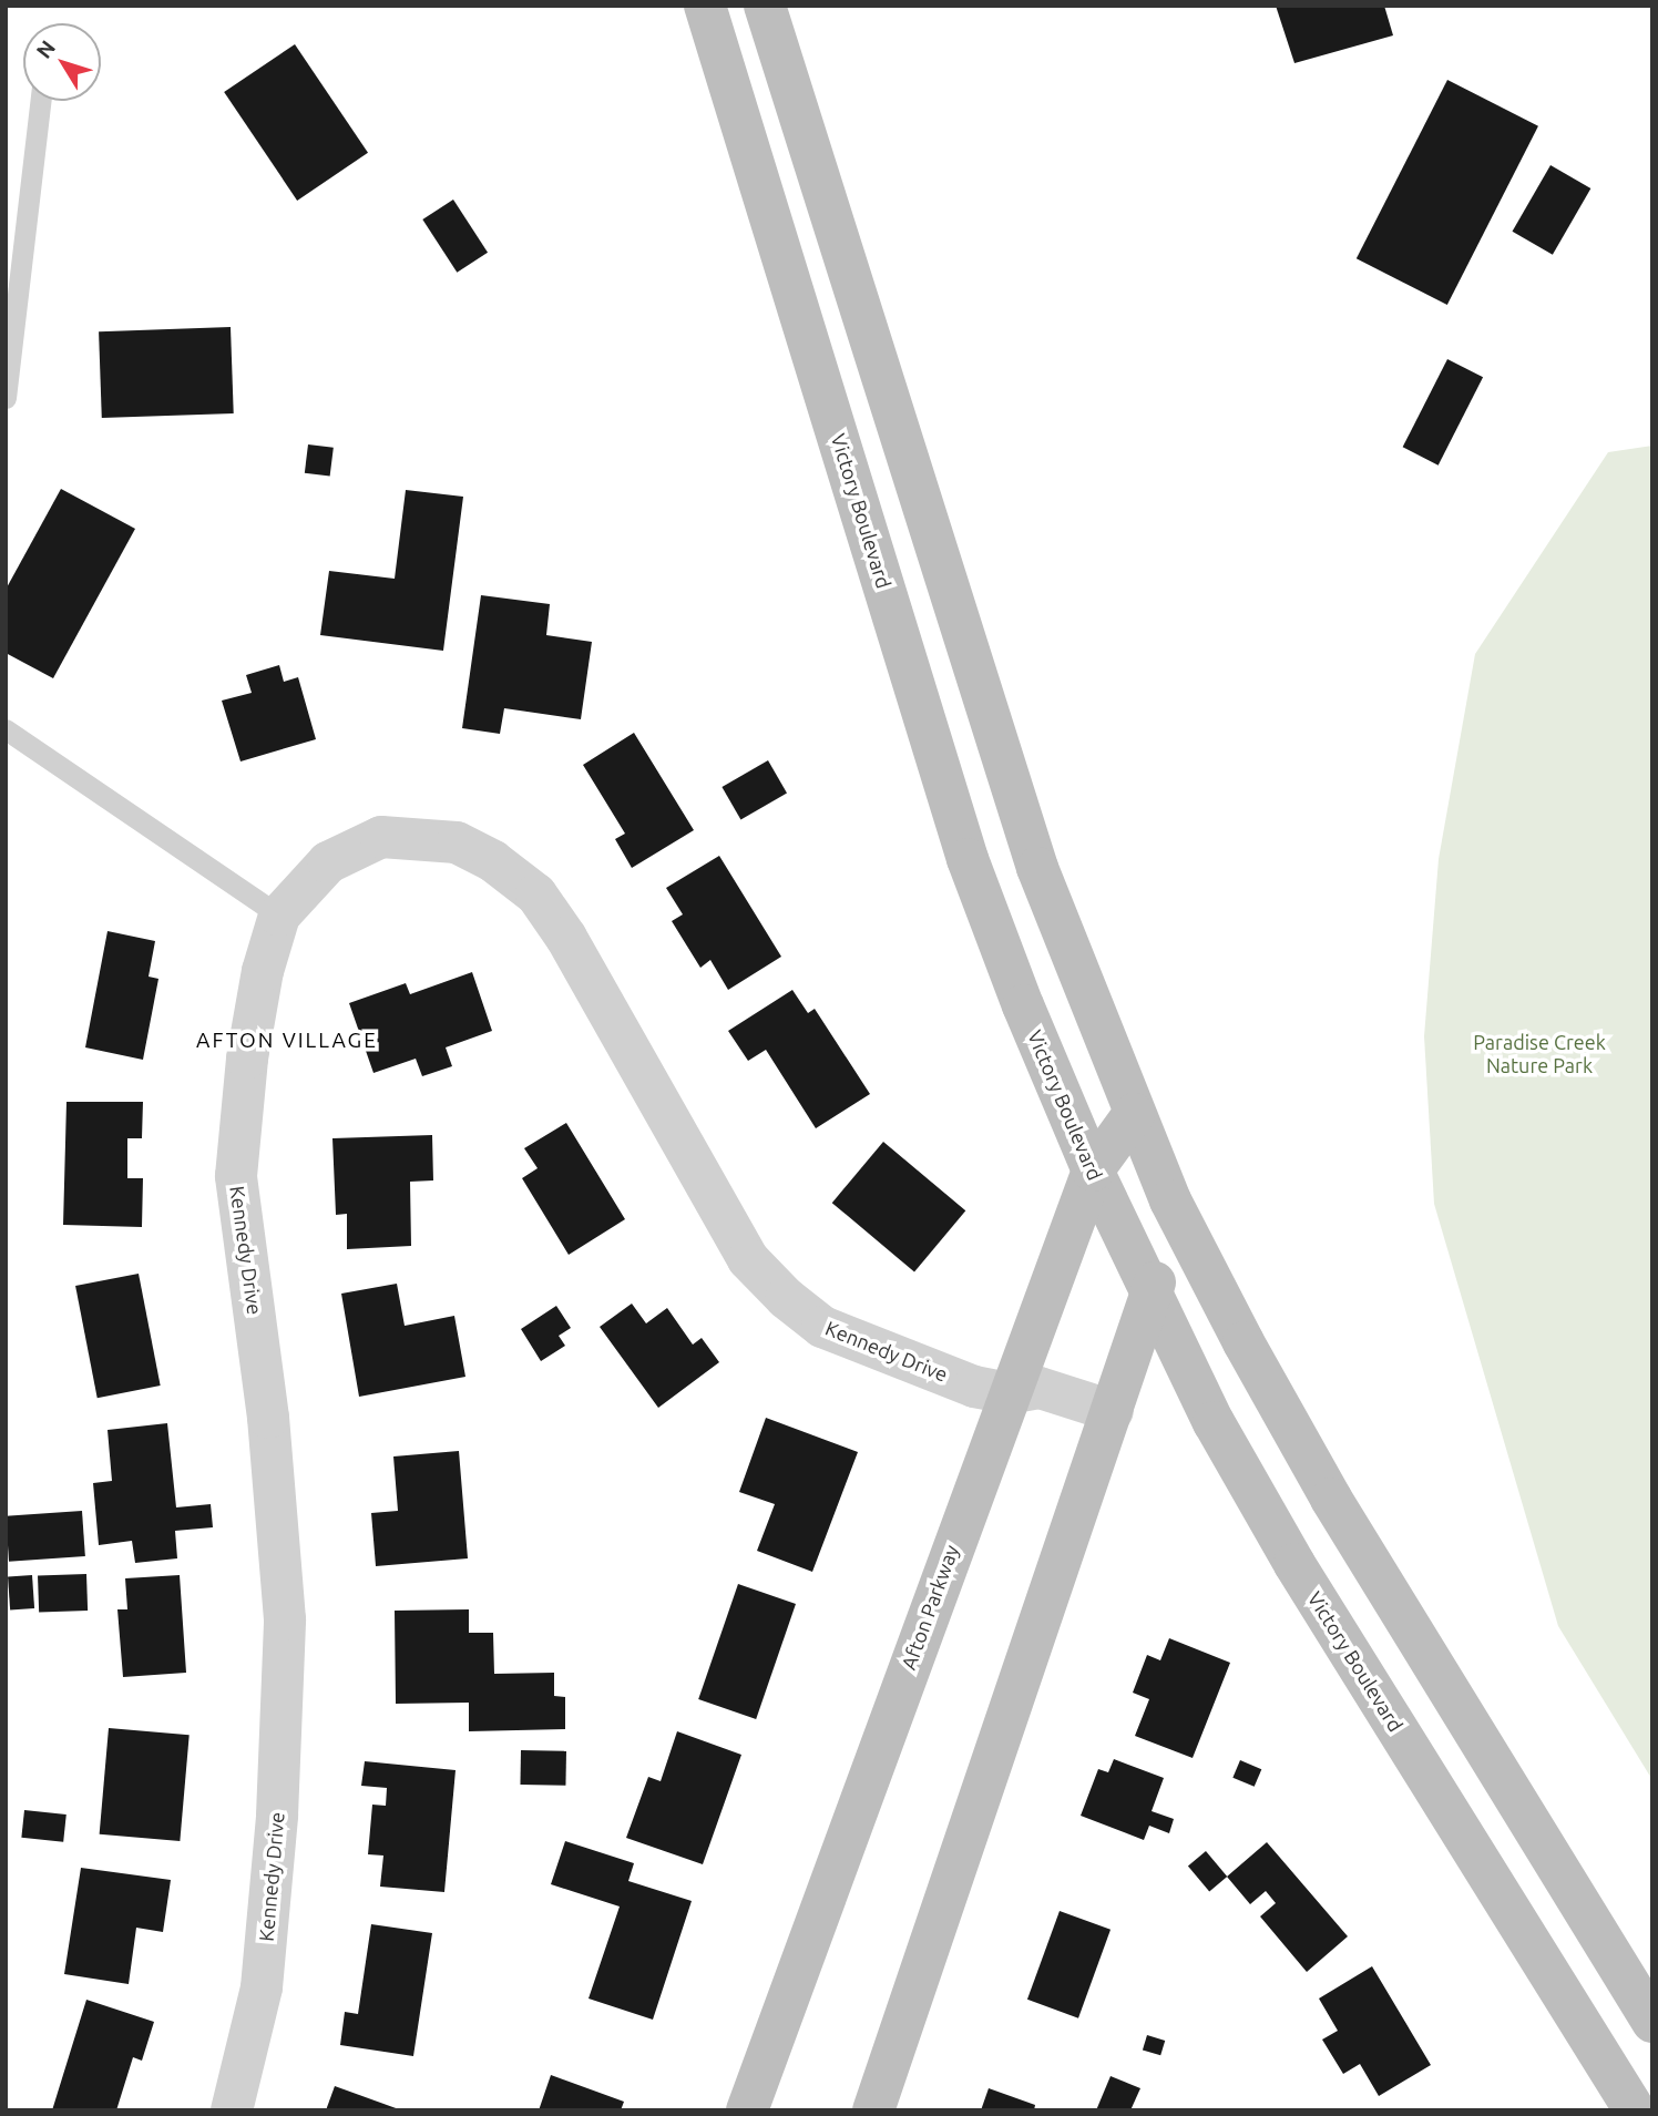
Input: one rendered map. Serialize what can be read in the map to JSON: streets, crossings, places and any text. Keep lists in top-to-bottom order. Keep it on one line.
{"streets":{"main road":["Victory Boulevard","Afton Parkway"],"street":["Kennedy Drive"]},"crossings":[["Victory Boulevard","Afton Parkway"],["Kennedy Drive","Afton Parkway"]],"districts":["AFTON VILLAGE"],"parks":["Paradise Creek Nature Park"],"north":"top left"}
